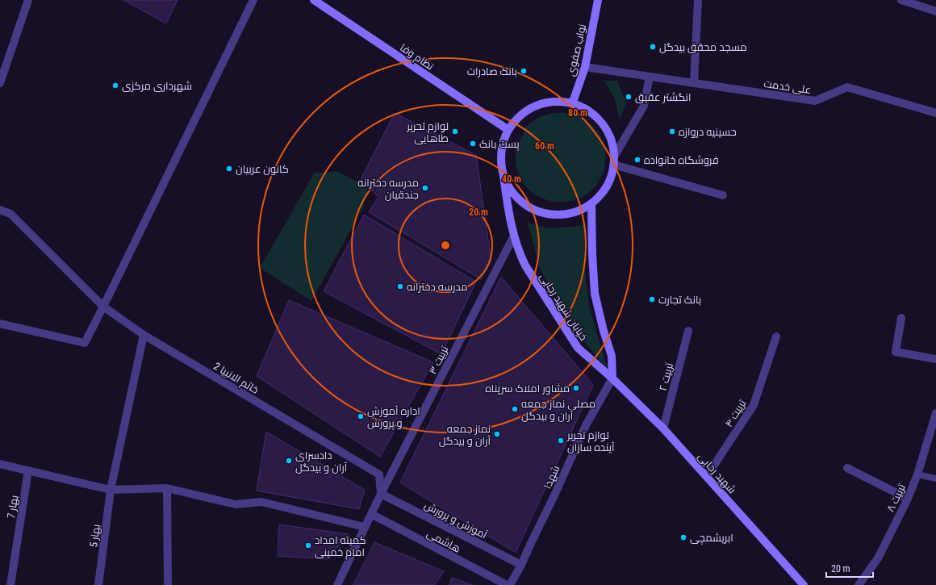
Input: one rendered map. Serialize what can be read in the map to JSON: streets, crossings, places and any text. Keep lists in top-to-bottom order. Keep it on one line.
{"streets":{"main road":["نواب صفوی","نظام وفا","خیابان شهید رجایی","شهید رجایی"],"street":["علی خدمت","تربیت ۳","تربیت ۲","خاتم الانبیا 2","تربیت ۴","شهدا","تربیت ۸","بهار 7","آموزش و پرورش","بهار 5","هاشمی"]},"crossings":[["نواب صفوی","نظام وفا"],["نواب صفوی","علی خدمت"],["نواب صفوی","خیابان شهید رجایی"],["نظام وفا","خیابان شهید رجایی"],["خیابان شهید رجایی","تربیت ۳"],["خیابان شهید رجایی","شهید رجایی"],["خیابان شهید رجایی","شهدا"],["تربیت ۳","خاتم الانبیا 2"],["تربیت ۳","آموزش و پرورش"],["تربیت ۲","شهید رجایی"],["خاتم الانبیا 2","آموزش و پرورش"],["خاتم الانبیا 2","بهار 5"],["تربیت ۴","شهید رجایی"],["شهید رجایی","شهدا"],["شهدا","آموزش و پرورش"]],"places":["مسجد محقق بیدگل","بانک صادرات","شهرداری مرکزی","انگشتر عقیق","لوازم تحریر طاهایی","حسینیه دروازه","پست بانک","فروشگاه خانواده","کانون عربیان","مدرسه دخترانه جندقیان","مدرسه دخترانه","بانک تجارت","مشاور املاک سرپناه","مصلی نماز جمعه آران و بیدگل","اداره آموزش و پرورش","نماز جمعه آران و بیدگل","لوازم تحریر آینده سازان","دادسرای آران و بیدگل","ابریشمچی","کمیته امداد امام خمینی"],"scale_bar":"20 m","rings":["80 m","60 m","40 m","20 m"]}
